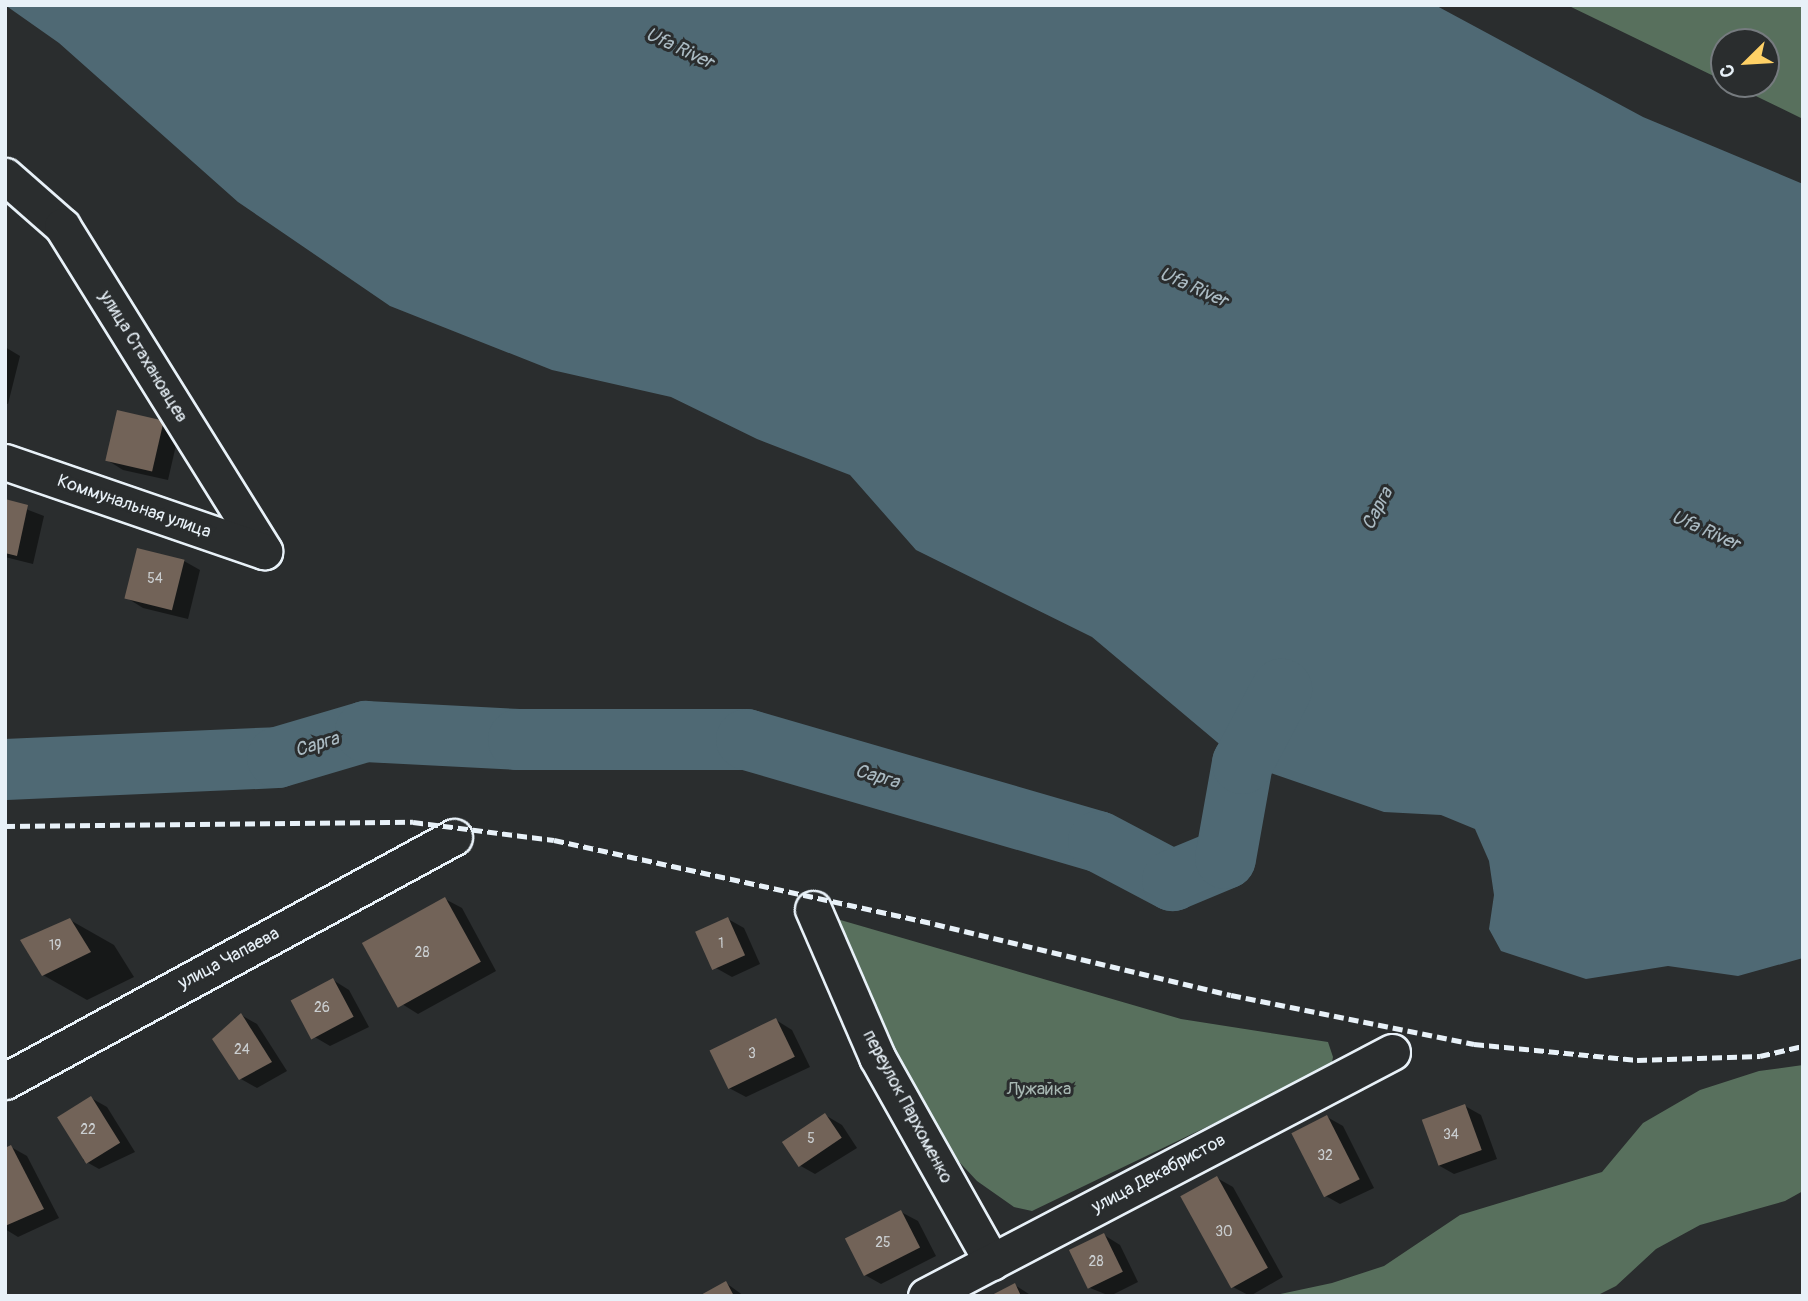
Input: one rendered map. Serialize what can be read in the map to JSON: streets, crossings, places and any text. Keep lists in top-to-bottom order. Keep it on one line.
{"streets":{"street":["улица Стахановцев","Коммунальная улица","улица Чапаева","переулок Пархоменко","улица Декабристов"]},"crossings":[["улица Стахановцев","Коммунальная улица"],["переулок Пархоменко","улица Декабристов"]],"water":["Ufa River","Сарга"],"parks":["Лужайка"],"house_numbers":["54","1","19","28","26","24","3","22","34","5","32","30","25","28"],"north":"bottom left"}
